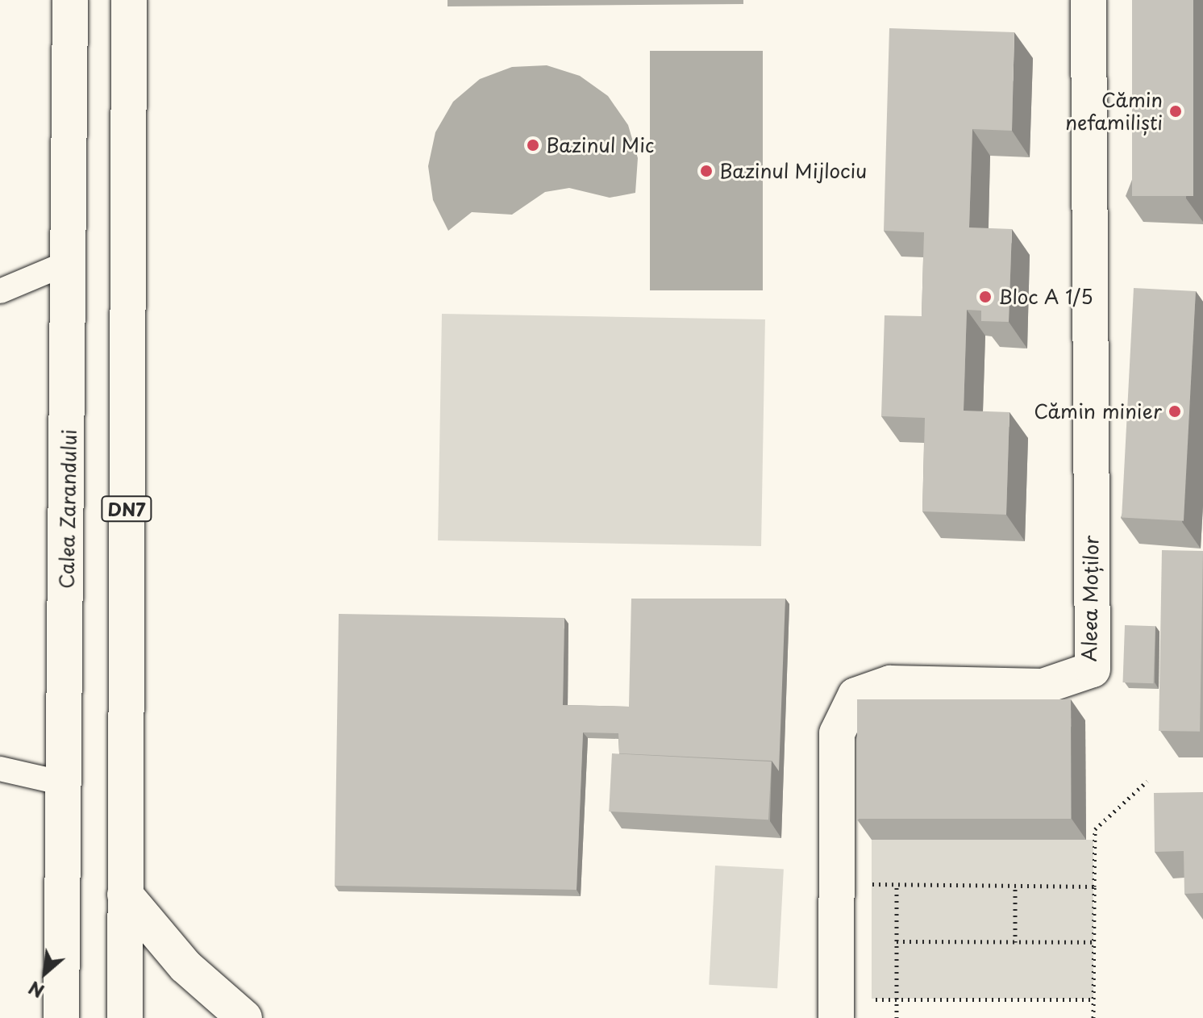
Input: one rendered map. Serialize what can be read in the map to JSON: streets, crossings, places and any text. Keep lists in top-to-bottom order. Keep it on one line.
{"streets":{"main road":["Calea Zarandului","DN7","Aleea Moților"]},"places":["Cămin nefamiliști","Bazinul Mic","Bazinul Mijlociu","Bloc A 1/5","Cămin minier"],"north":"bottom left"}
